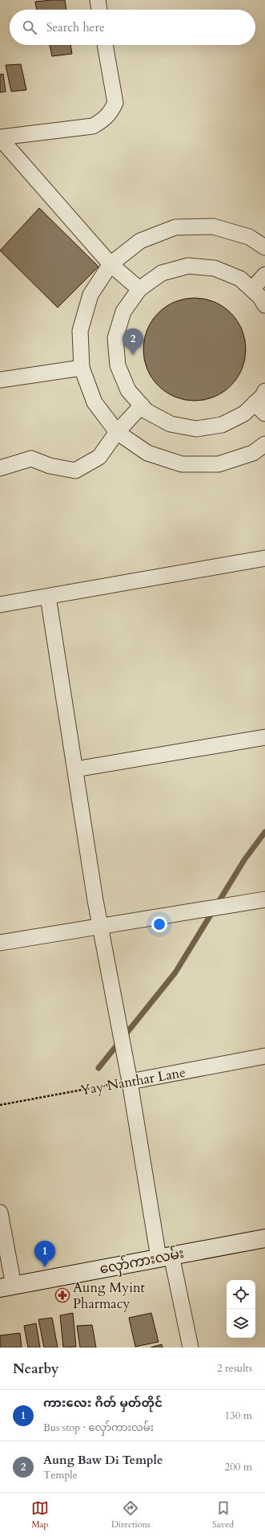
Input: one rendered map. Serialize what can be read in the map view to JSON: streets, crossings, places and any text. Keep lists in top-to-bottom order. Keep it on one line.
{"streets":{"main road":["လှော်ကားလမ်း"],"street":["Yay Nanthar Lane"]},"places":{"pharmacy":["Aung Myint Pharmacy"]},"page":{"search":"Search here","pins":["2","1"],"heading":["Nearby","2 results"],"list":[{"mark":"1","name":"ကားလေး ဂိတ် မှတ်တိုင်","note":"Bus stop · လှော်ကားလမ်း","value":"130 m"},{"mark":"2","name":"Aung Baw Di Temple","note":"Temple","value":"200 m"}],"nav":["Map","Directions","Saved"]}}
